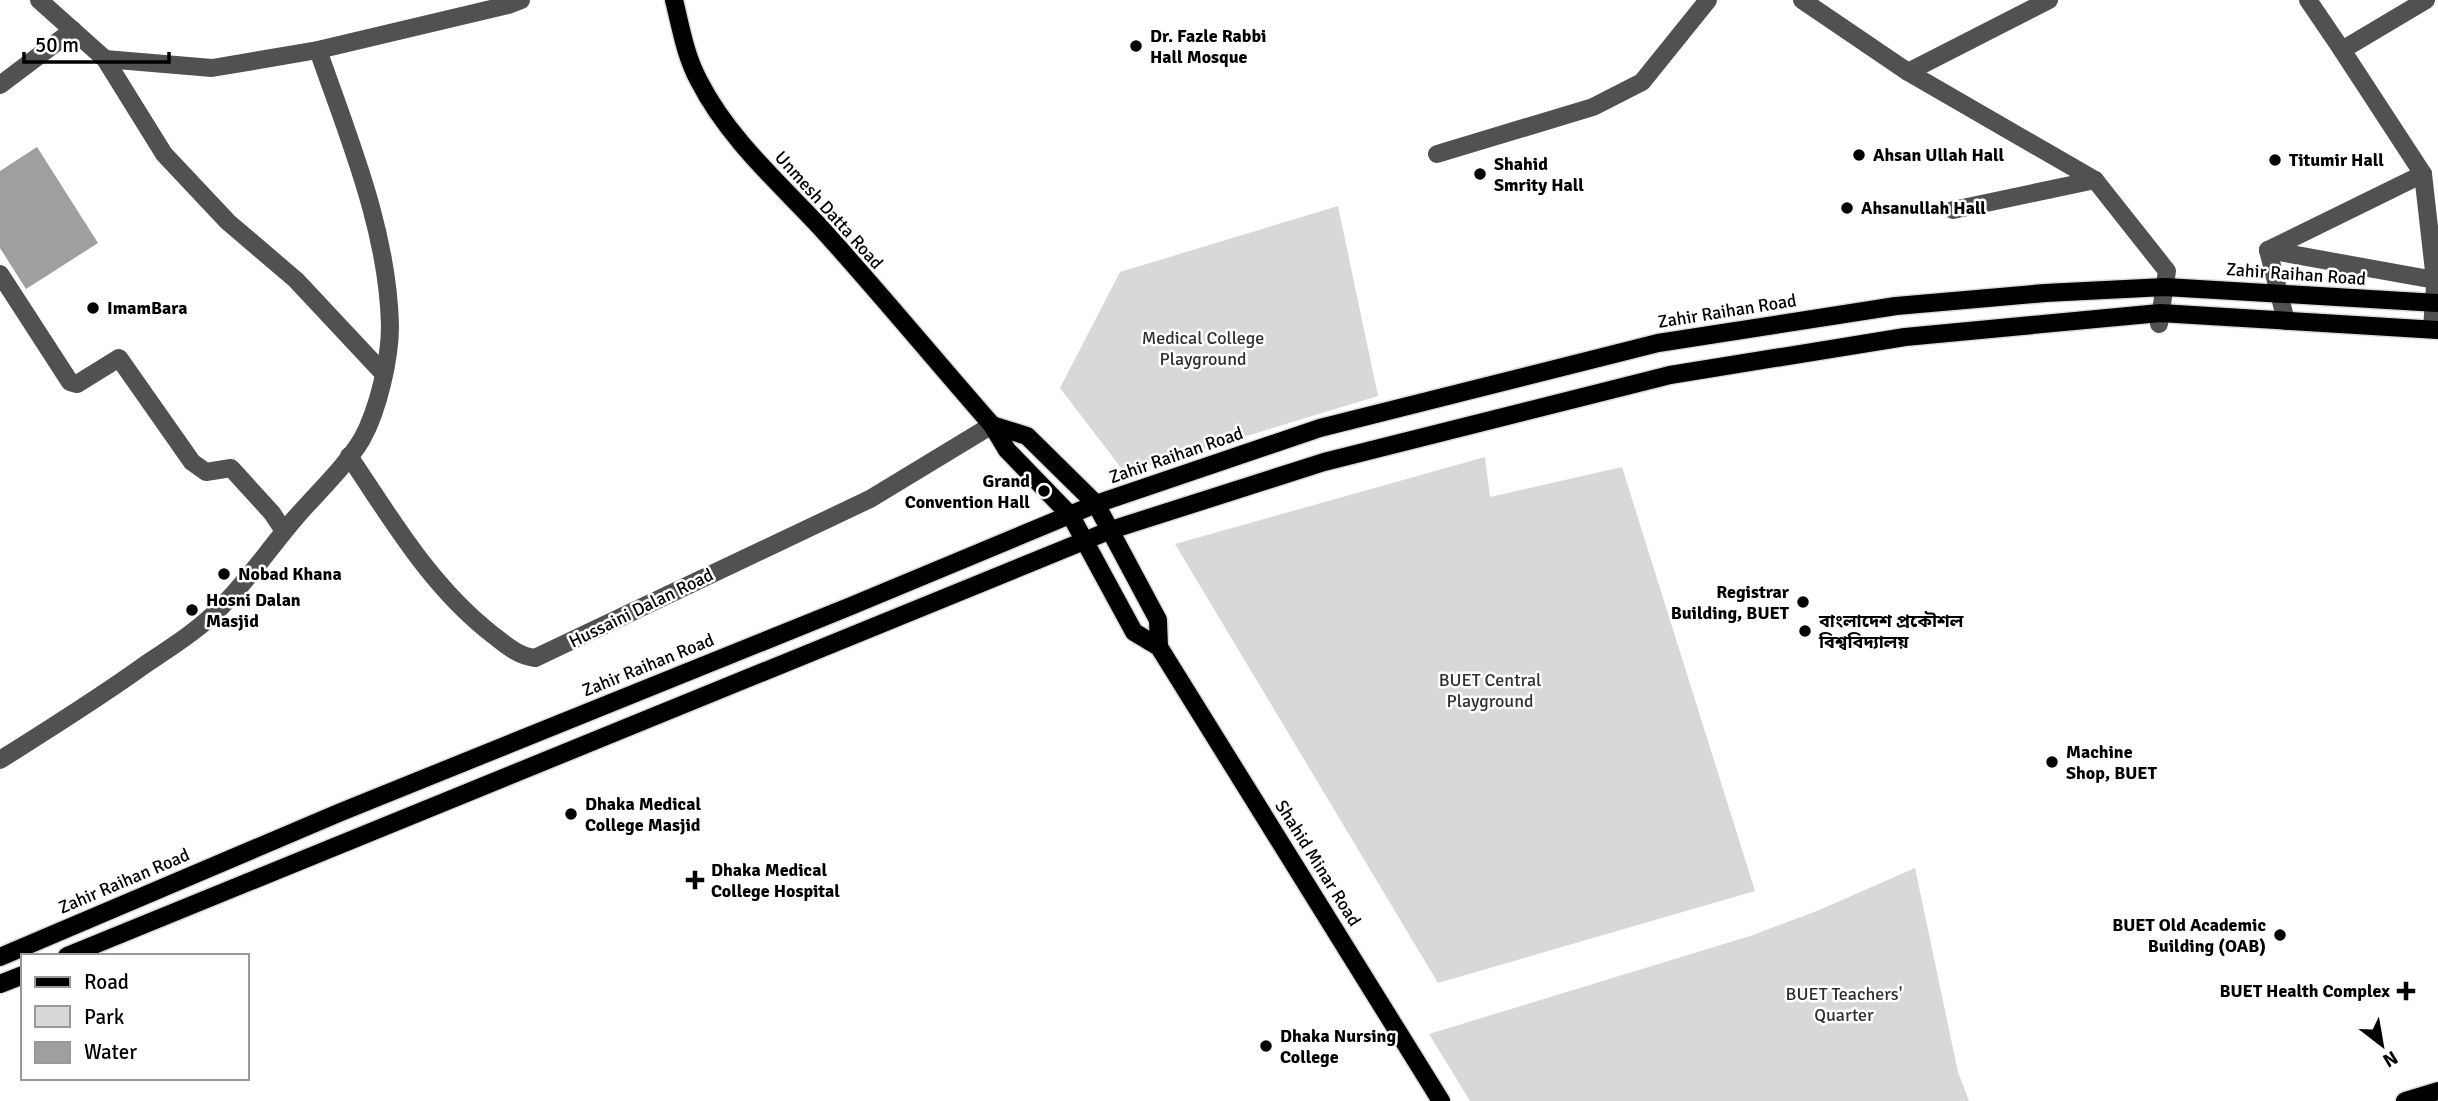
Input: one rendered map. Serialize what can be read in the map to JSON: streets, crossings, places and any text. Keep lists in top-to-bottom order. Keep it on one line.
{"streets":{"main road":["Unmesh Datta Road","Zahir Raihan Road","Shahid Minar Road"],"street":["Hussaini Dalan Road"]},"crossings":[["Unmesh Datta Road","Zahir Raihan Road"],["Unmesh Datta Road","Hussaini Dalan Road"],["Unmesh Datta Road","Shahid Minar Road"]],"parks":["Medical College Playground","BUET Central Playground","BUET Teachers' Quarter"],"places":{"other":["Dr. Fazle Rabbi Hall Mosque","Ahsan Ullah Hall","Titumir Hall","Shahid Smrity Hall","Ahsanullah Hall","ImamBara","Grand Convention Hall","Nobad Khana","Registrar Building, BUET","Hosni Dalan Masjid","বাংলাদেশ প্রকৌশল বিশ্ববিদ্যালয়","Machine Shop, BUET","Dhaka Medical College Masjid","BUET Old Academic Building (OAB)","Dhaka Nursing College"],"health":["Dhaka Medical College Hospital","BUET Health Complex"]},"legend":["Road","Park","Water"],"scale_bar":"50 m","north":"bottom right"}
